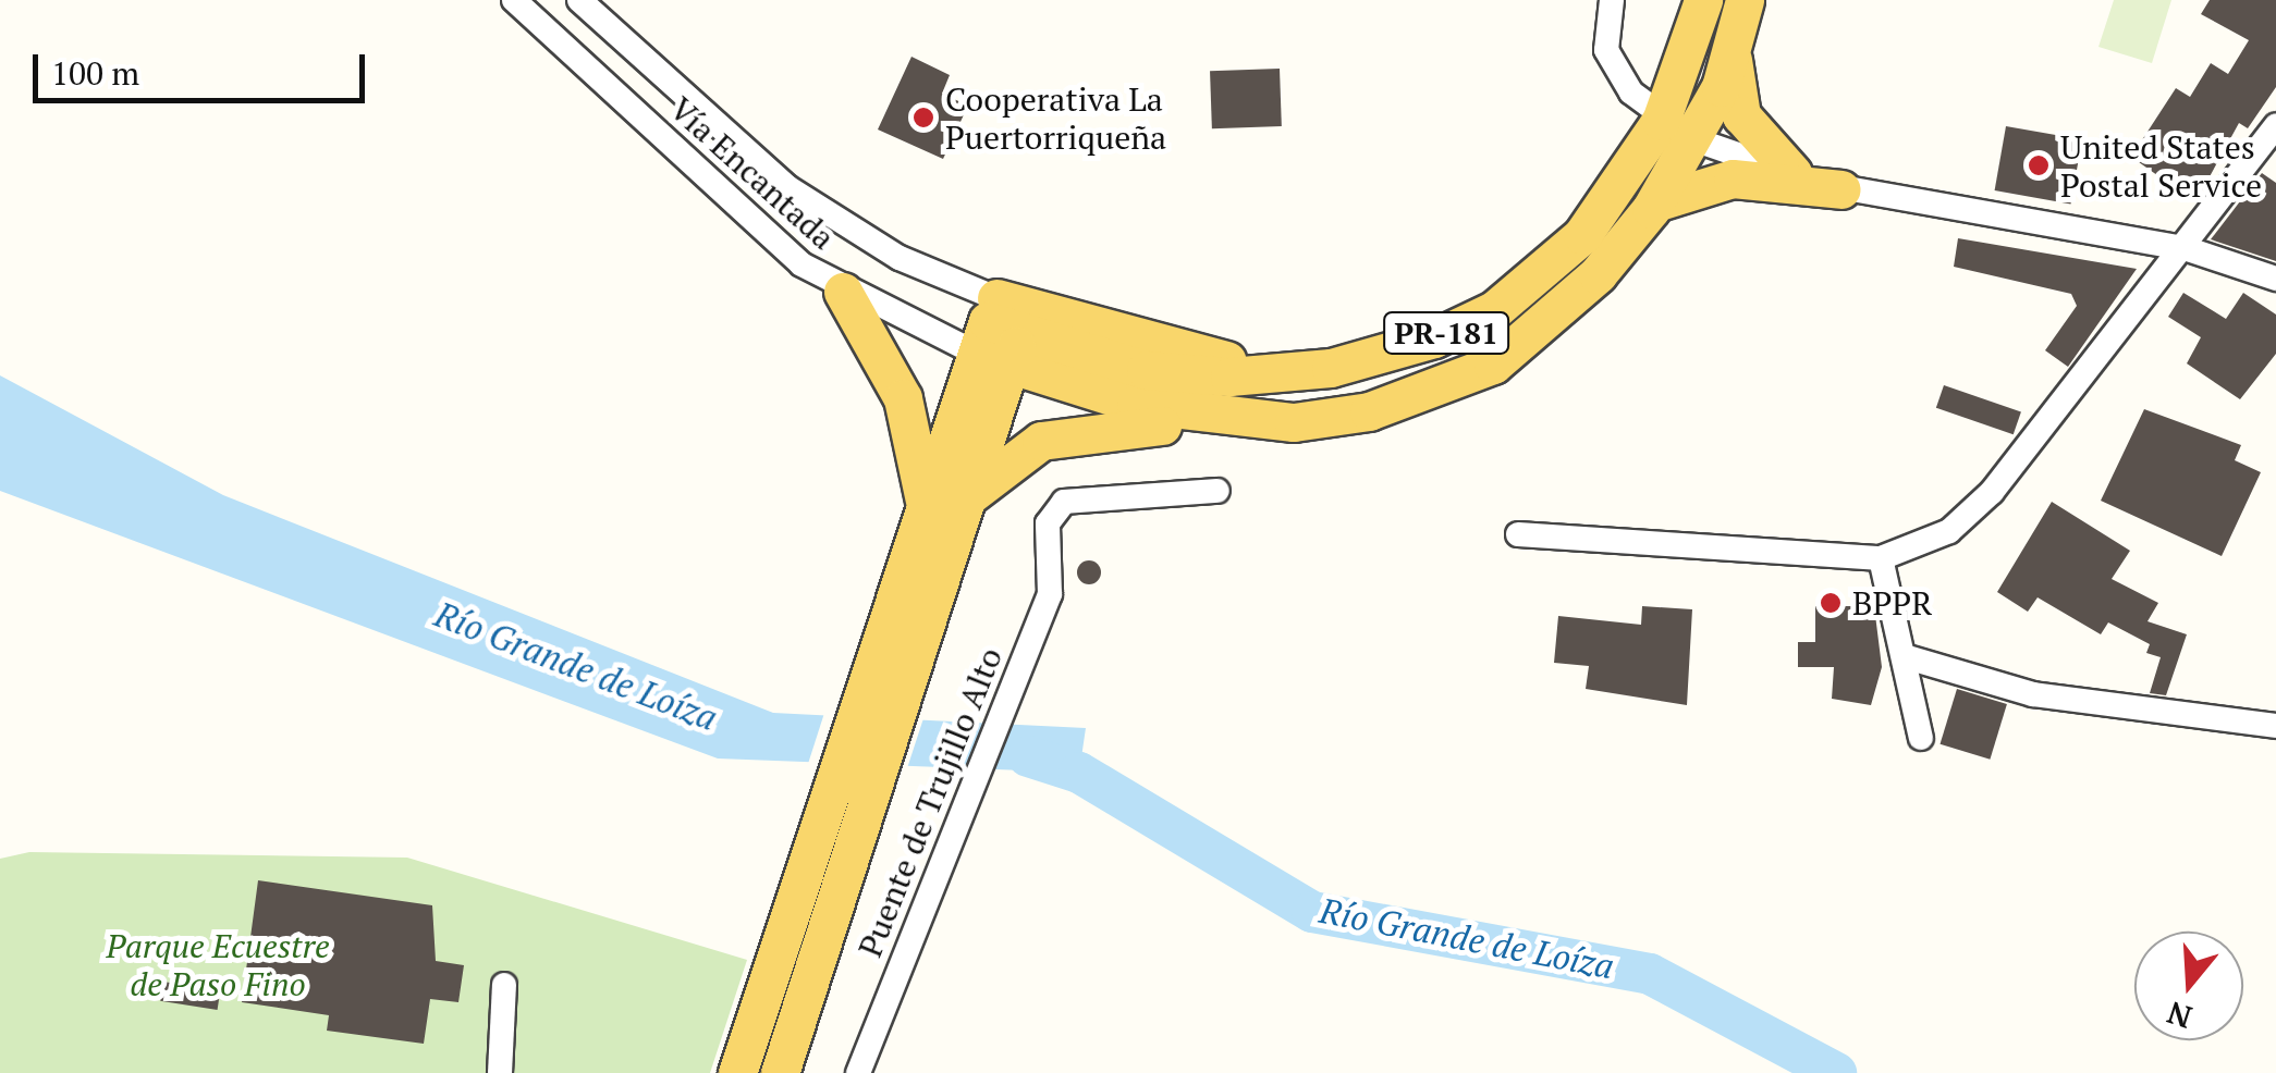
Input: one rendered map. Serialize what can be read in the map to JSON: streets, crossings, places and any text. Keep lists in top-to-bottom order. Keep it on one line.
{"streets":{"main road":["PR-181"],"street":["Vía Encantada","Puente de Trujillo Alto"]},"crossings":[["Vía Encantada","PR-181"]],"water":["Río Grande de Loíza"],"parks":["Parque Ecuestre de Paso Fino"],"places":["Cooperativa La Puertorriqueña","United States Postal Service","BPPR"],"scale_bar":"100 m","north":"bottom"}
